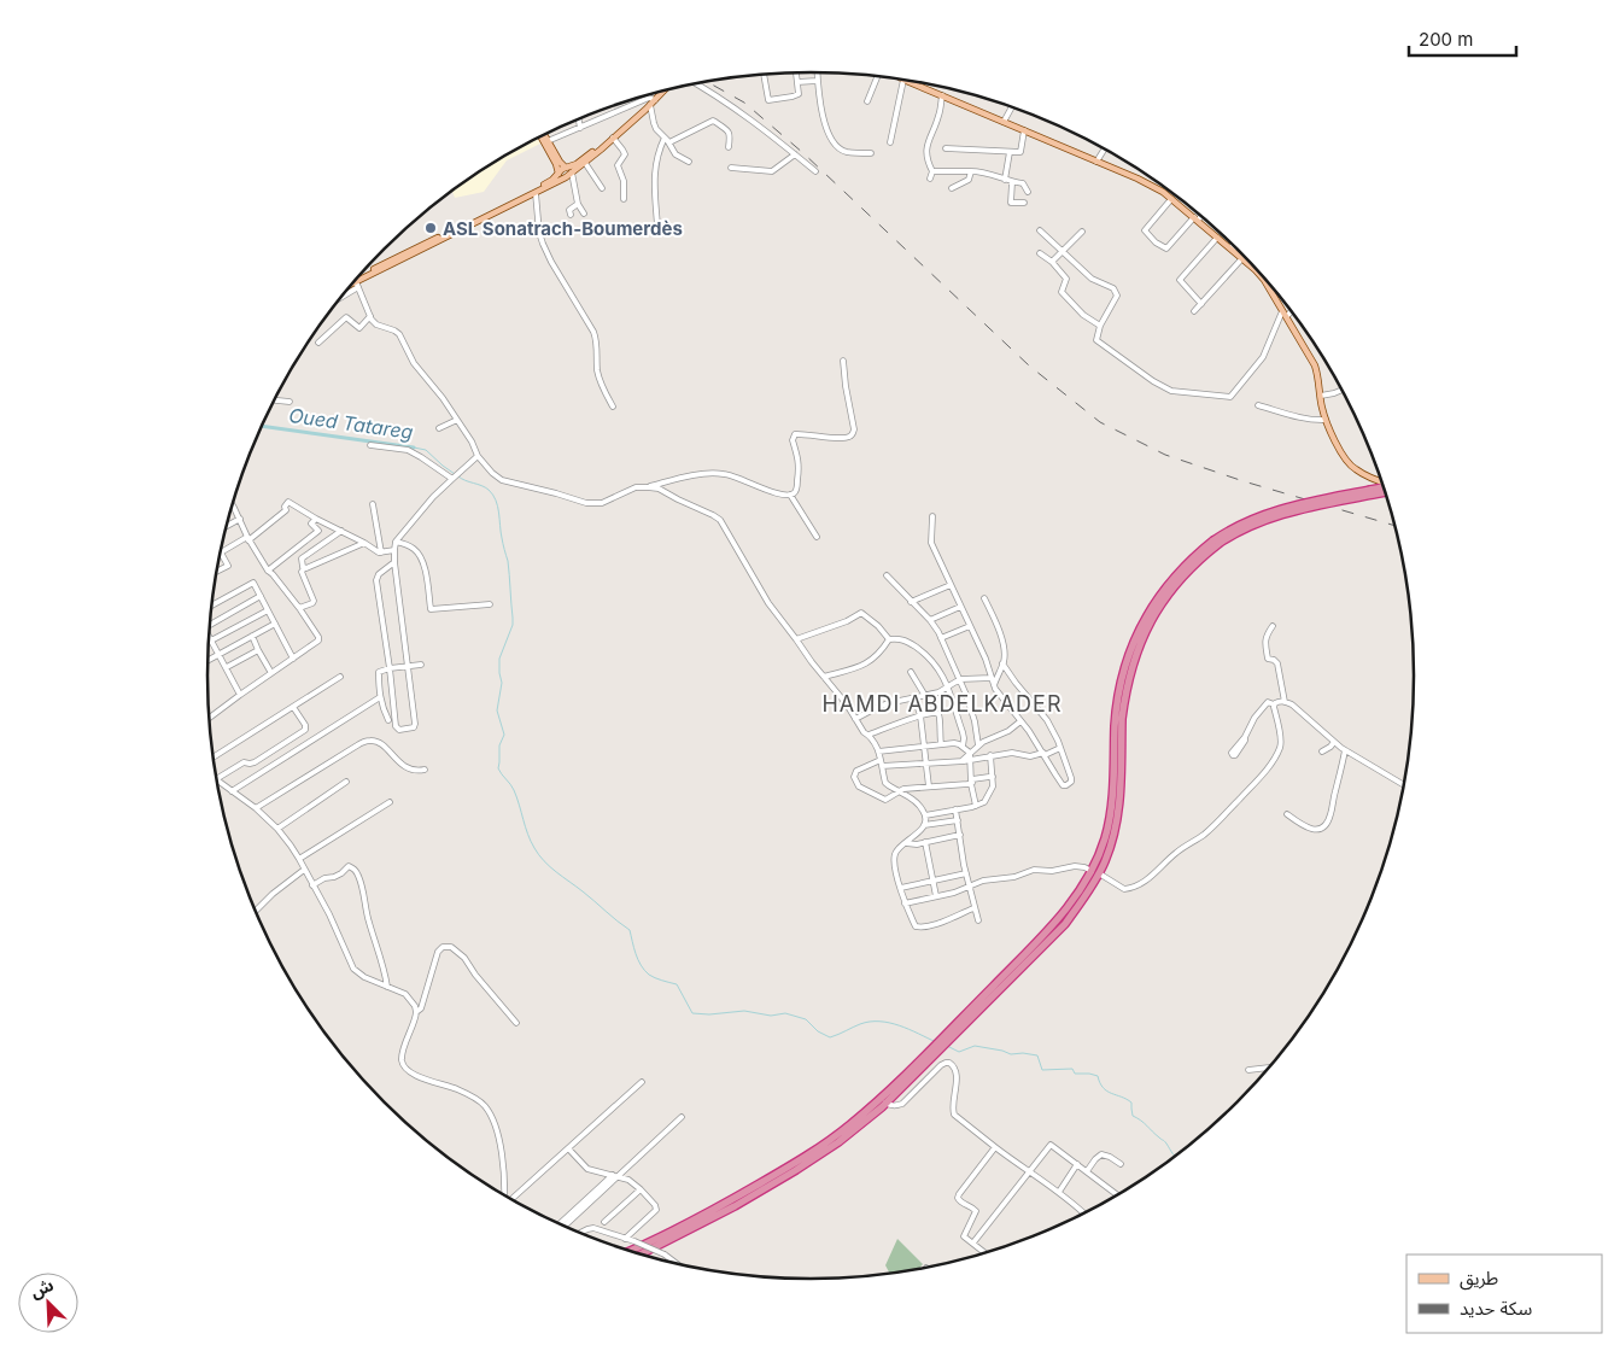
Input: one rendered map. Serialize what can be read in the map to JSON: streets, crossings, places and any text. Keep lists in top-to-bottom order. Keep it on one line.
{"districts":["HAMDI ABDELKADER"],"water":["Oued Tatareg"],"places":["ASL Sonatrach-Boumerdès"],"legend":["طريق","سكة حديد"],"scale_bar":"200 m","north":"top left"}
